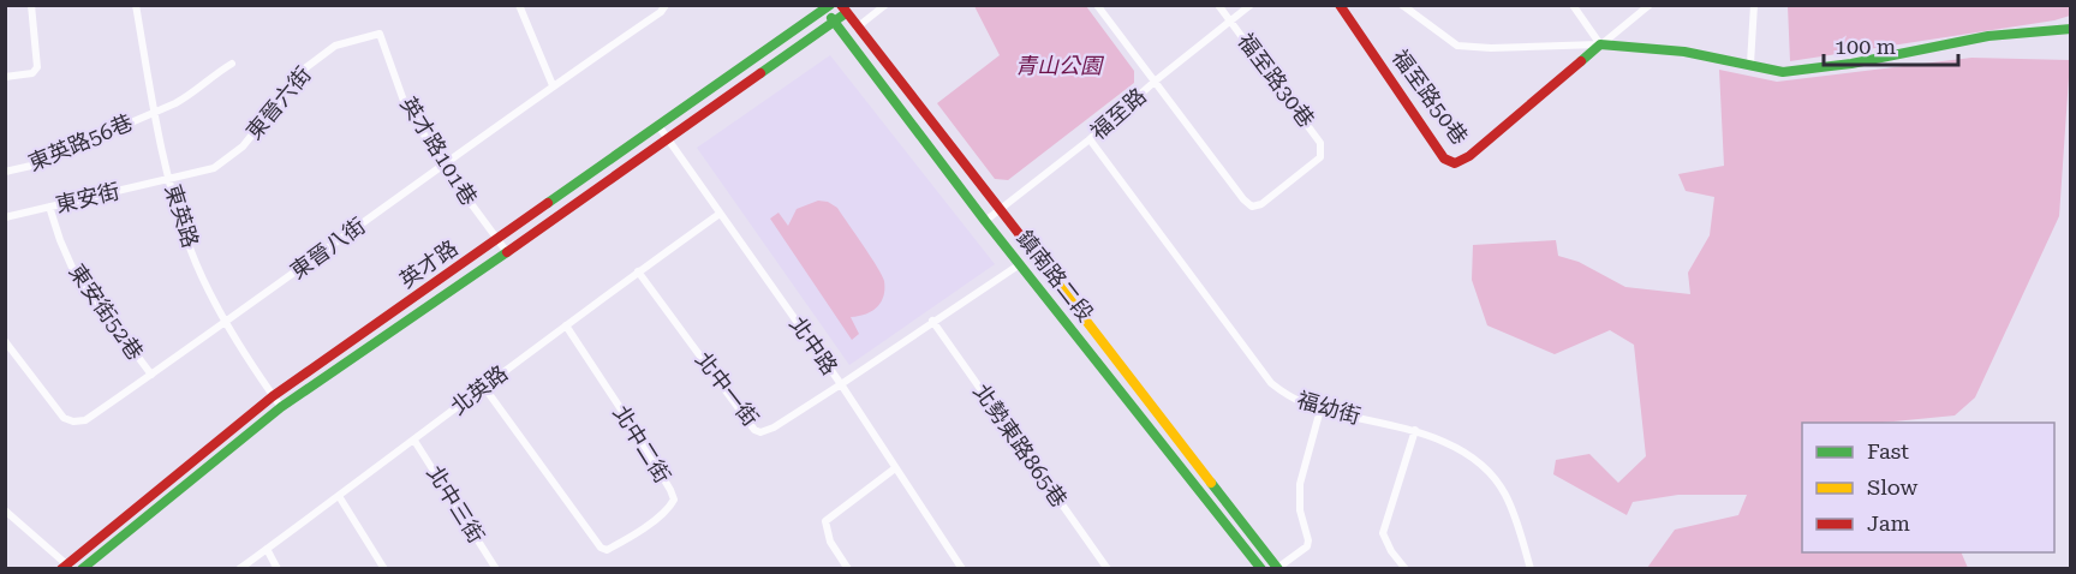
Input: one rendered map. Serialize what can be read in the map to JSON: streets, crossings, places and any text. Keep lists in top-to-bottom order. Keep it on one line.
{"streets":{"street":["福至路30巷","福至路50巷","東晉六街","福至路","東英路56巷","英才路101巷","東安街","東英路","東晉八街","英才路","鎮南路二段","東安街52巷","北中路","北中一街","北英路","福幼街","北中二街","北勢東路865巷","北中三街"]},"crossings":[["福至路30巷","福至路"],["東晉六街","英才路101巷"],["東晉六街","東安街"],["東晉六街","東英路"],["福至路","鎮南路二段"],["福至路","福幼街"],["東英路56巷","東英路"],["英才路101巷","東晉八街"],["英才路101巷","英才路"],["東安街","東英路"],["東安街","東安街52巷"],["東英路","東晉八街"],["東英路","英才路"],["東晉八街","東安街52巷"],["英才路","鎮南路二段"],["英才路","北中路"],["鎮南路二段","北中一街"],["北中路","北中一街"],["北中路","北英路"],["北中一街","北英路"],["北中一街","北勢東路865巷"],["北英路","北中二街"],["北英路","北中三街"]],"parks":["青山公園"],"legend":["Fast","Slow","Jam"],"scale_bar":"100 m"}
